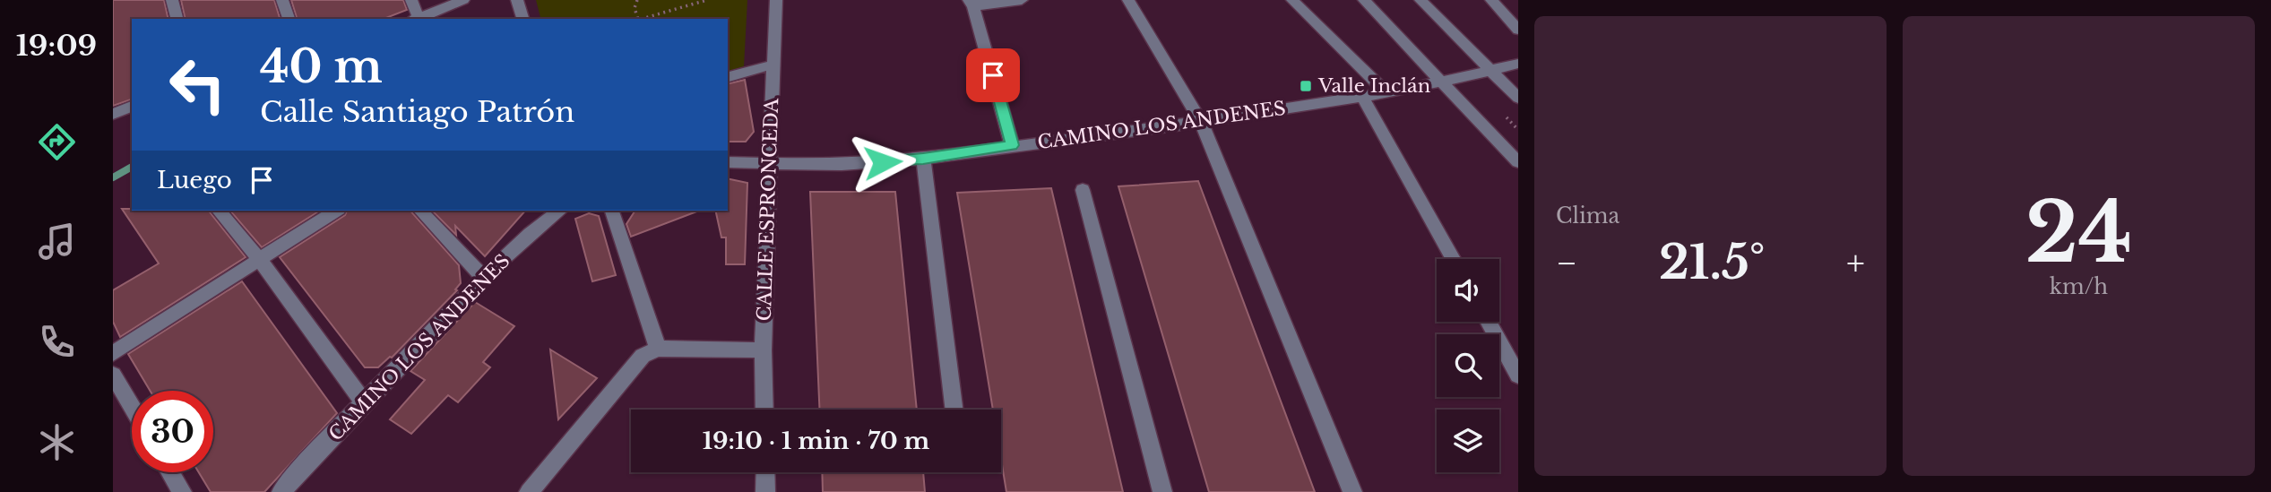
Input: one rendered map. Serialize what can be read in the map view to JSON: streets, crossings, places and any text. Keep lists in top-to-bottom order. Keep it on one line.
{"streets":{"street":["CAMINO LOS ANDENES","CALLE ESPRONCEDA"]},"crossings":[["CAMINO LOS ANDENES","CALLE ESPRONCEDA"]],"places":{"transit":["Valle Inclán"]},"page":{"tabs":"19:09","tile":["Clima",["24","km/h"]],"turn":["40 m","Calle Santiago Patrón"],"then":"Luego","heat":["−","21.5°","+"],"limit":"30","trip":"19:10 · 1 min · 70 m"}}
